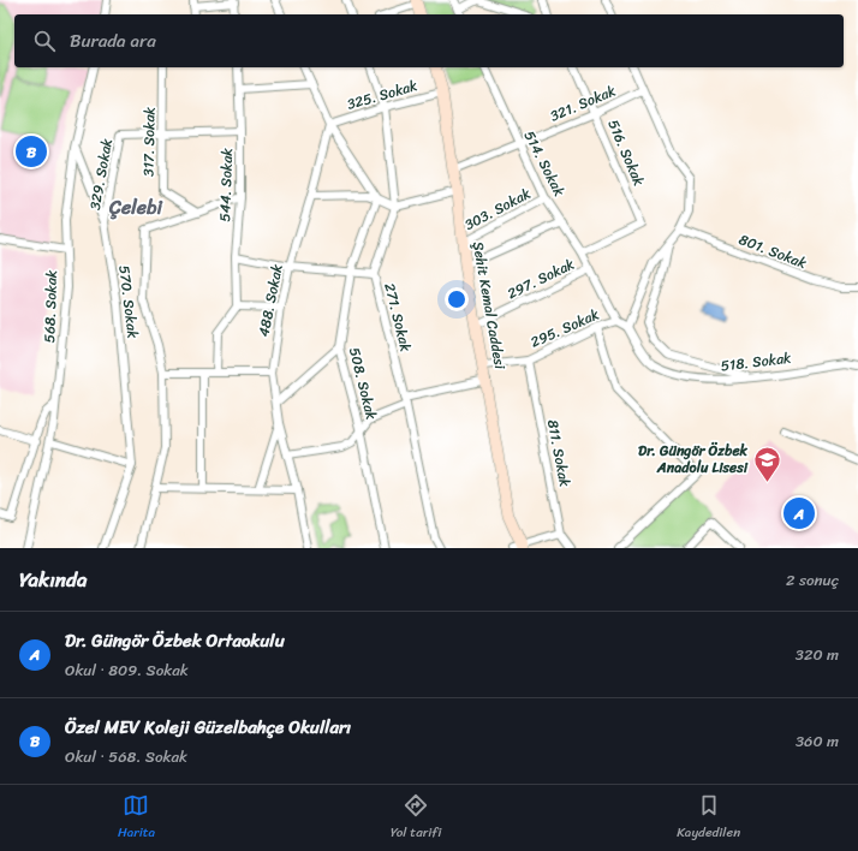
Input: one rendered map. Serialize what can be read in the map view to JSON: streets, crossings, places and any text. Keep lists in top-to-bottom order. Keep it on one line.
{"streets":{"main road":["Şehit Kemal Caddesi"],"street":["325. Sokak","321. Sokak","317. Sokak","516. Sokak","514. Sokak","329. Sokak","544. Sokak","303. Sokak","801. Sokak","297. Sokak","488. Sokak","570. Sokak","568. Sokak","271. Sokak","295. Sokak","518. Sokak","508. Sokak","811. Sokak"]},"crossings":[["325. Sokak","488. Sokak"],["325. Sokak","Şehit Kemal Caddesi"],["325. Sokak","271. Sokak"],["321. Sokak","516. Sokak"],["321. Sokak","514. Sokak"],["321. Sokak","Şehit Kemal Caddesi"],["317. Sokak","329. Sokak"],["516. Sokak","514. Sokak"],["514. Sokak","303. Sokak"],["514. Sokak","297. Sokak"],["514. Sokak","295. Sokak"],["329. Sokak","544. Sokak"],["329. Sokak","570. Sokak"],["303. Sokak","Şehit Kemal Caddesi"],["297. Sokak","Şehit Kemal Caddesi"],["570. Sokak","568. Sokak"],["Şehit Kemal Caddesi","295. Sokak"],["295. Sokak","518. Sokak"],["295. Sokak","811. Sokak"]],"districts":["Çelebi"],"places":{"school or university":["Dr. Güngör Özbek Anadolu Lisesi"]},"page":{"search":"Burada ara","pins":["B","A"],"heading":["Yakında","2 sonuç"],"list":[{"mark":"A","name":"Dr. Güngör Özbek Ortaokulu","note":"Okul · 809. Sokak","value":"320 m"},{"mark":"B","name":"Özel MEV Koleji Güzelbahçe Okulları","note":"Okul · 568. Sokak","value":"360 m"}],"nav":["Harita","Yol tarifi","Kaydedilen"]}}
